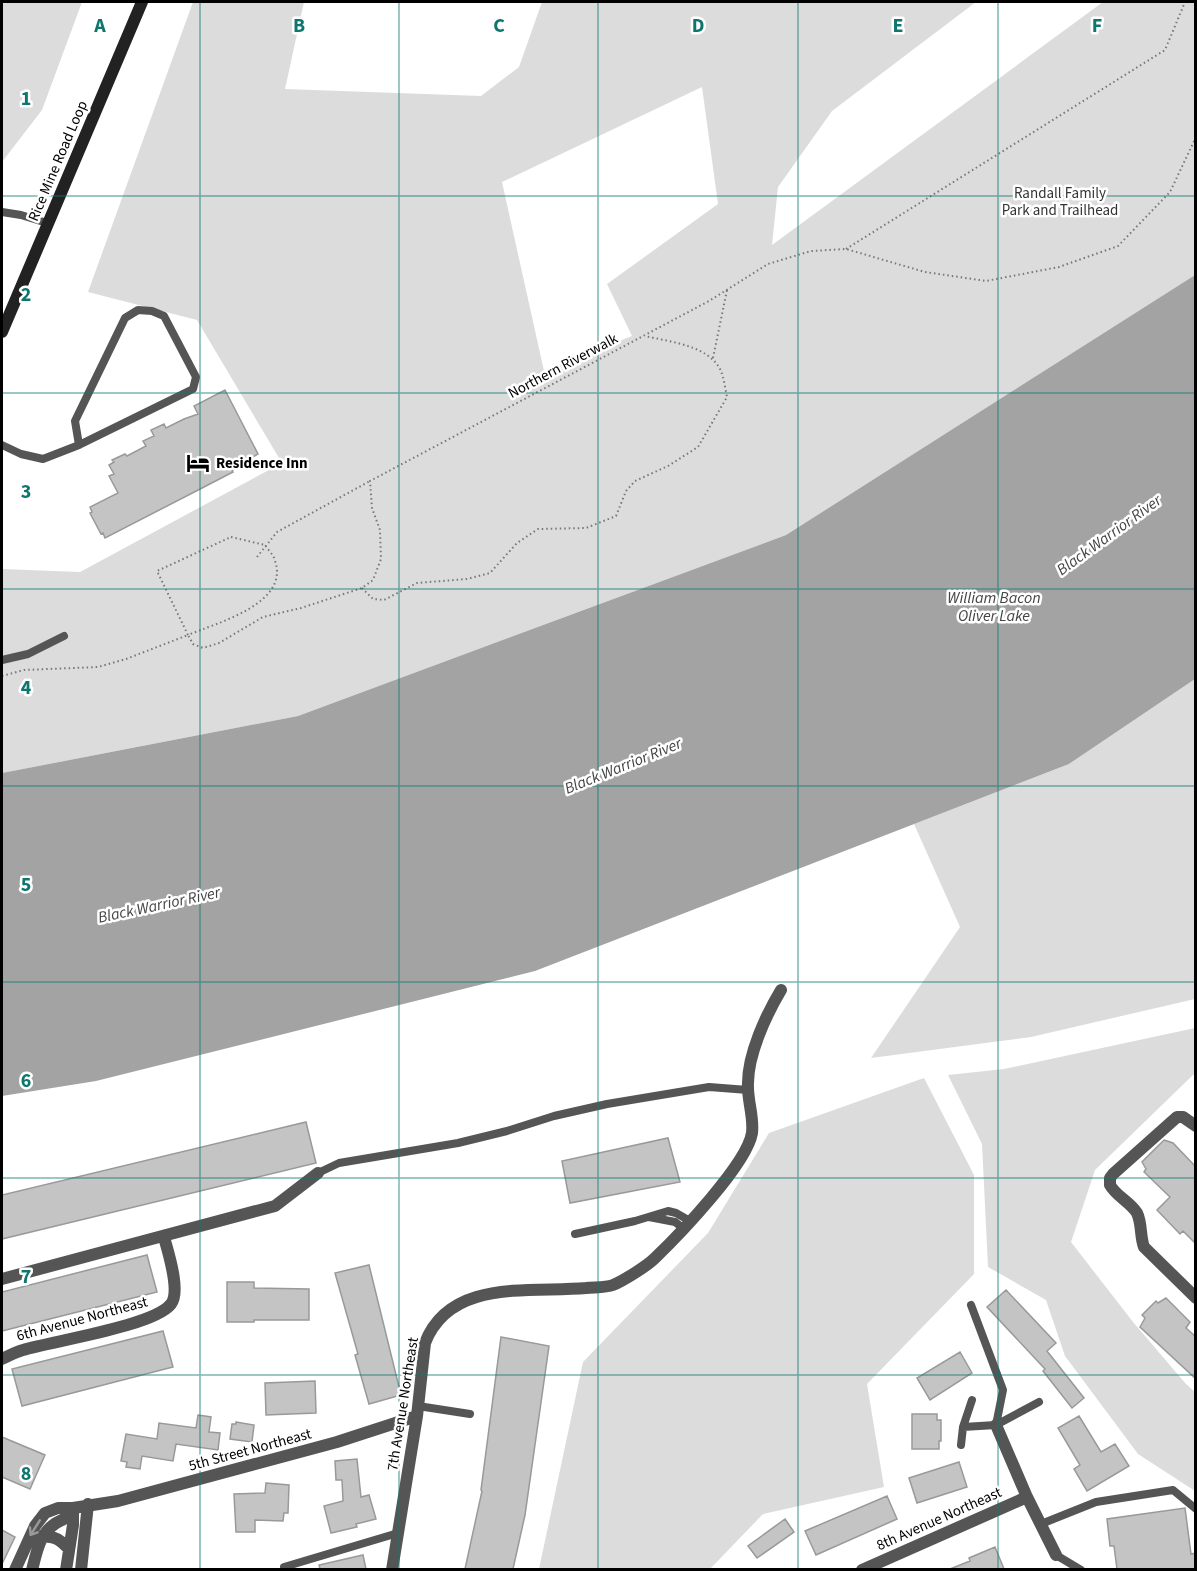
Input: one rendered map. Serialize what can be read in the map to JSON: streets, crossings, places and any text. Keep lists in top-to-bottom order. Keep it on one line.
{"streets":{"main road":["Rice Mine Road Loop"],"street":["6th Avenue Northeast","7th Avenue Northeast","5th Street Northeast","8th Avenue Northeast"],"path":["Northern Riverwalk"]},"crossings":[["7th Avenue Northeast","5th Street Northeast"]],"water":["Black Warrior River","William Bacon Oliver Lake"],"parks":["Randall Family Park and Trailhead"],"places":{"hotel":["Residence Inn"]},"grid":{"columns":["A","B","C","D","E","F"],"rows":["1","2","3","4","5","6","7","8"]}}
